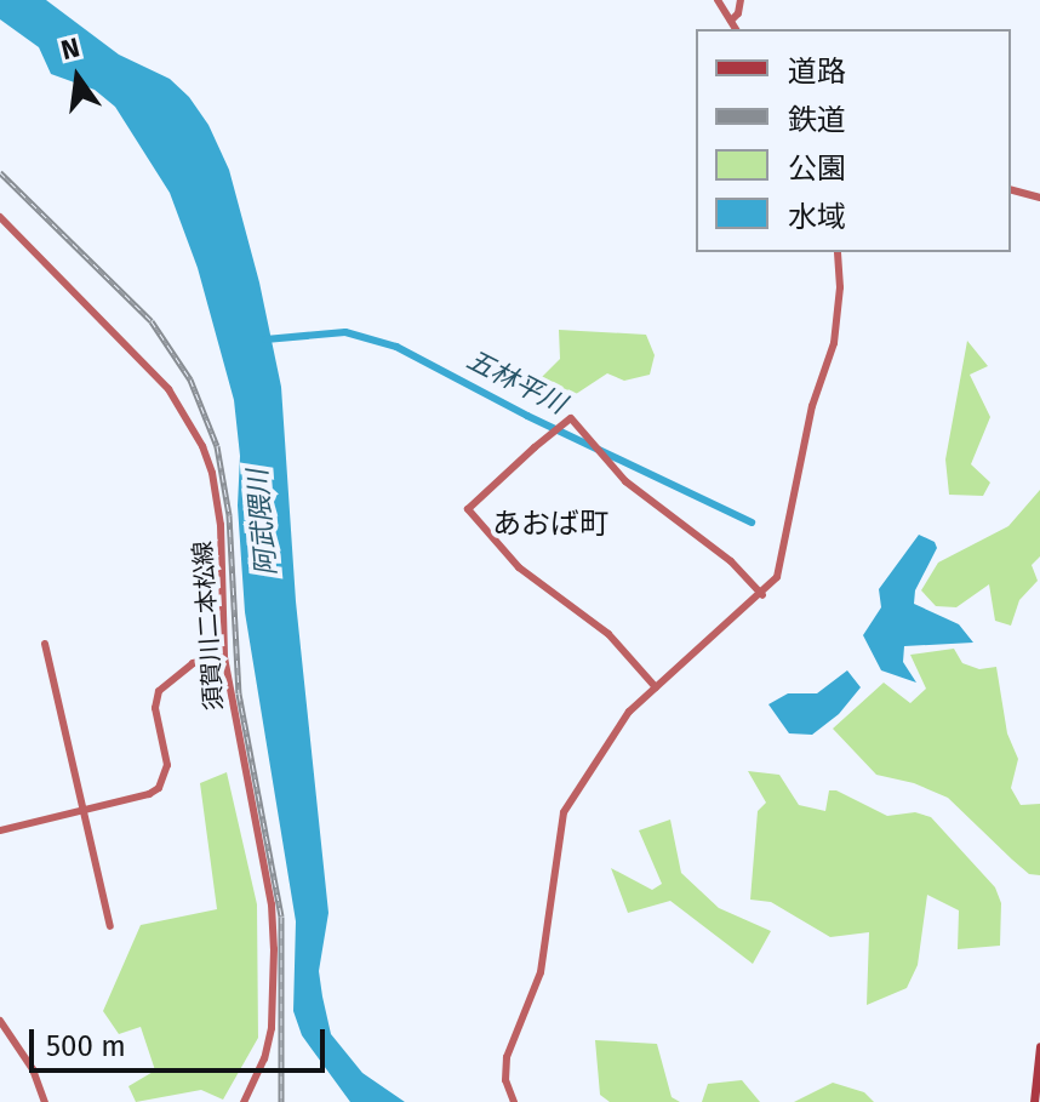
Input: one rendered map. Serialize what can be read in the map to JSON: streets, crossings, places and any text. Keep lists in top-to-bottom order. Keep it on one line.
{"streets":{"street":["須賀川二本松線"]},"districts":["あおば町"],"water":["五林平川","阿武隈川"],"legend":["道路","鉄道","公園","水域"],"scale_bar":"500 m","north":"top"}
